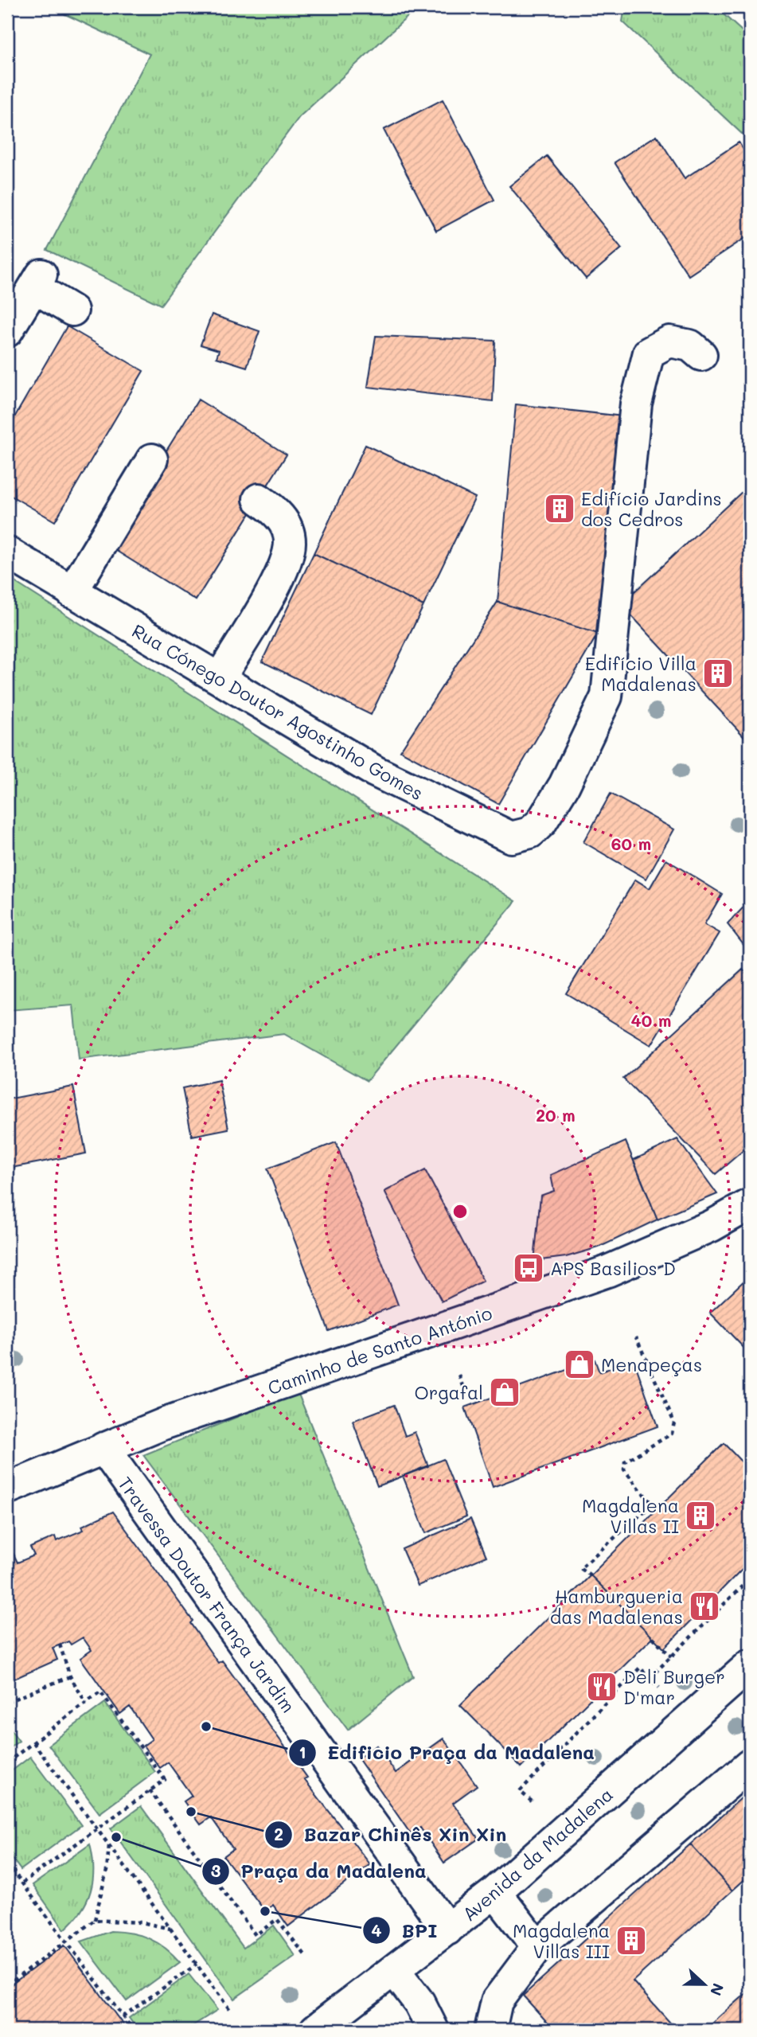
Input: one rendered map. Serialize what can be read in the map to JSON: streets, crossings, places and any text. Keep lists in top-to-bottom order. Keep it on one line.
{"streets":{"street":["Rua Cónego Doutor Agostinho Gomes","Caminho de Santo António","Travessa Doutor França Jardim","Avenida da Madalena"]},"crossings":[["Caminho de Santo António","Travessa Doutor França Jardim"],["Travessa Doutor França Jardim","Avenida da Madalena"]],"places":{"building":["Edifício Jardins dos Cedros","Edifício Villa Madalenas","Magdalena Villas II","Magdalena Villas III"],"bus stop":["APS Basilios D"],"shop":["Menapeças","Orgafal"],"restaurant":["Hamburgueria das Madalenas","Deli Burger D'mar"],"other":["Edificio Praça da Madalena","Bazar Chinês Xin Xin","Praça da Madalena","BPI"]},"north":"right","rings":["60 m","40 m","20 m"]}
